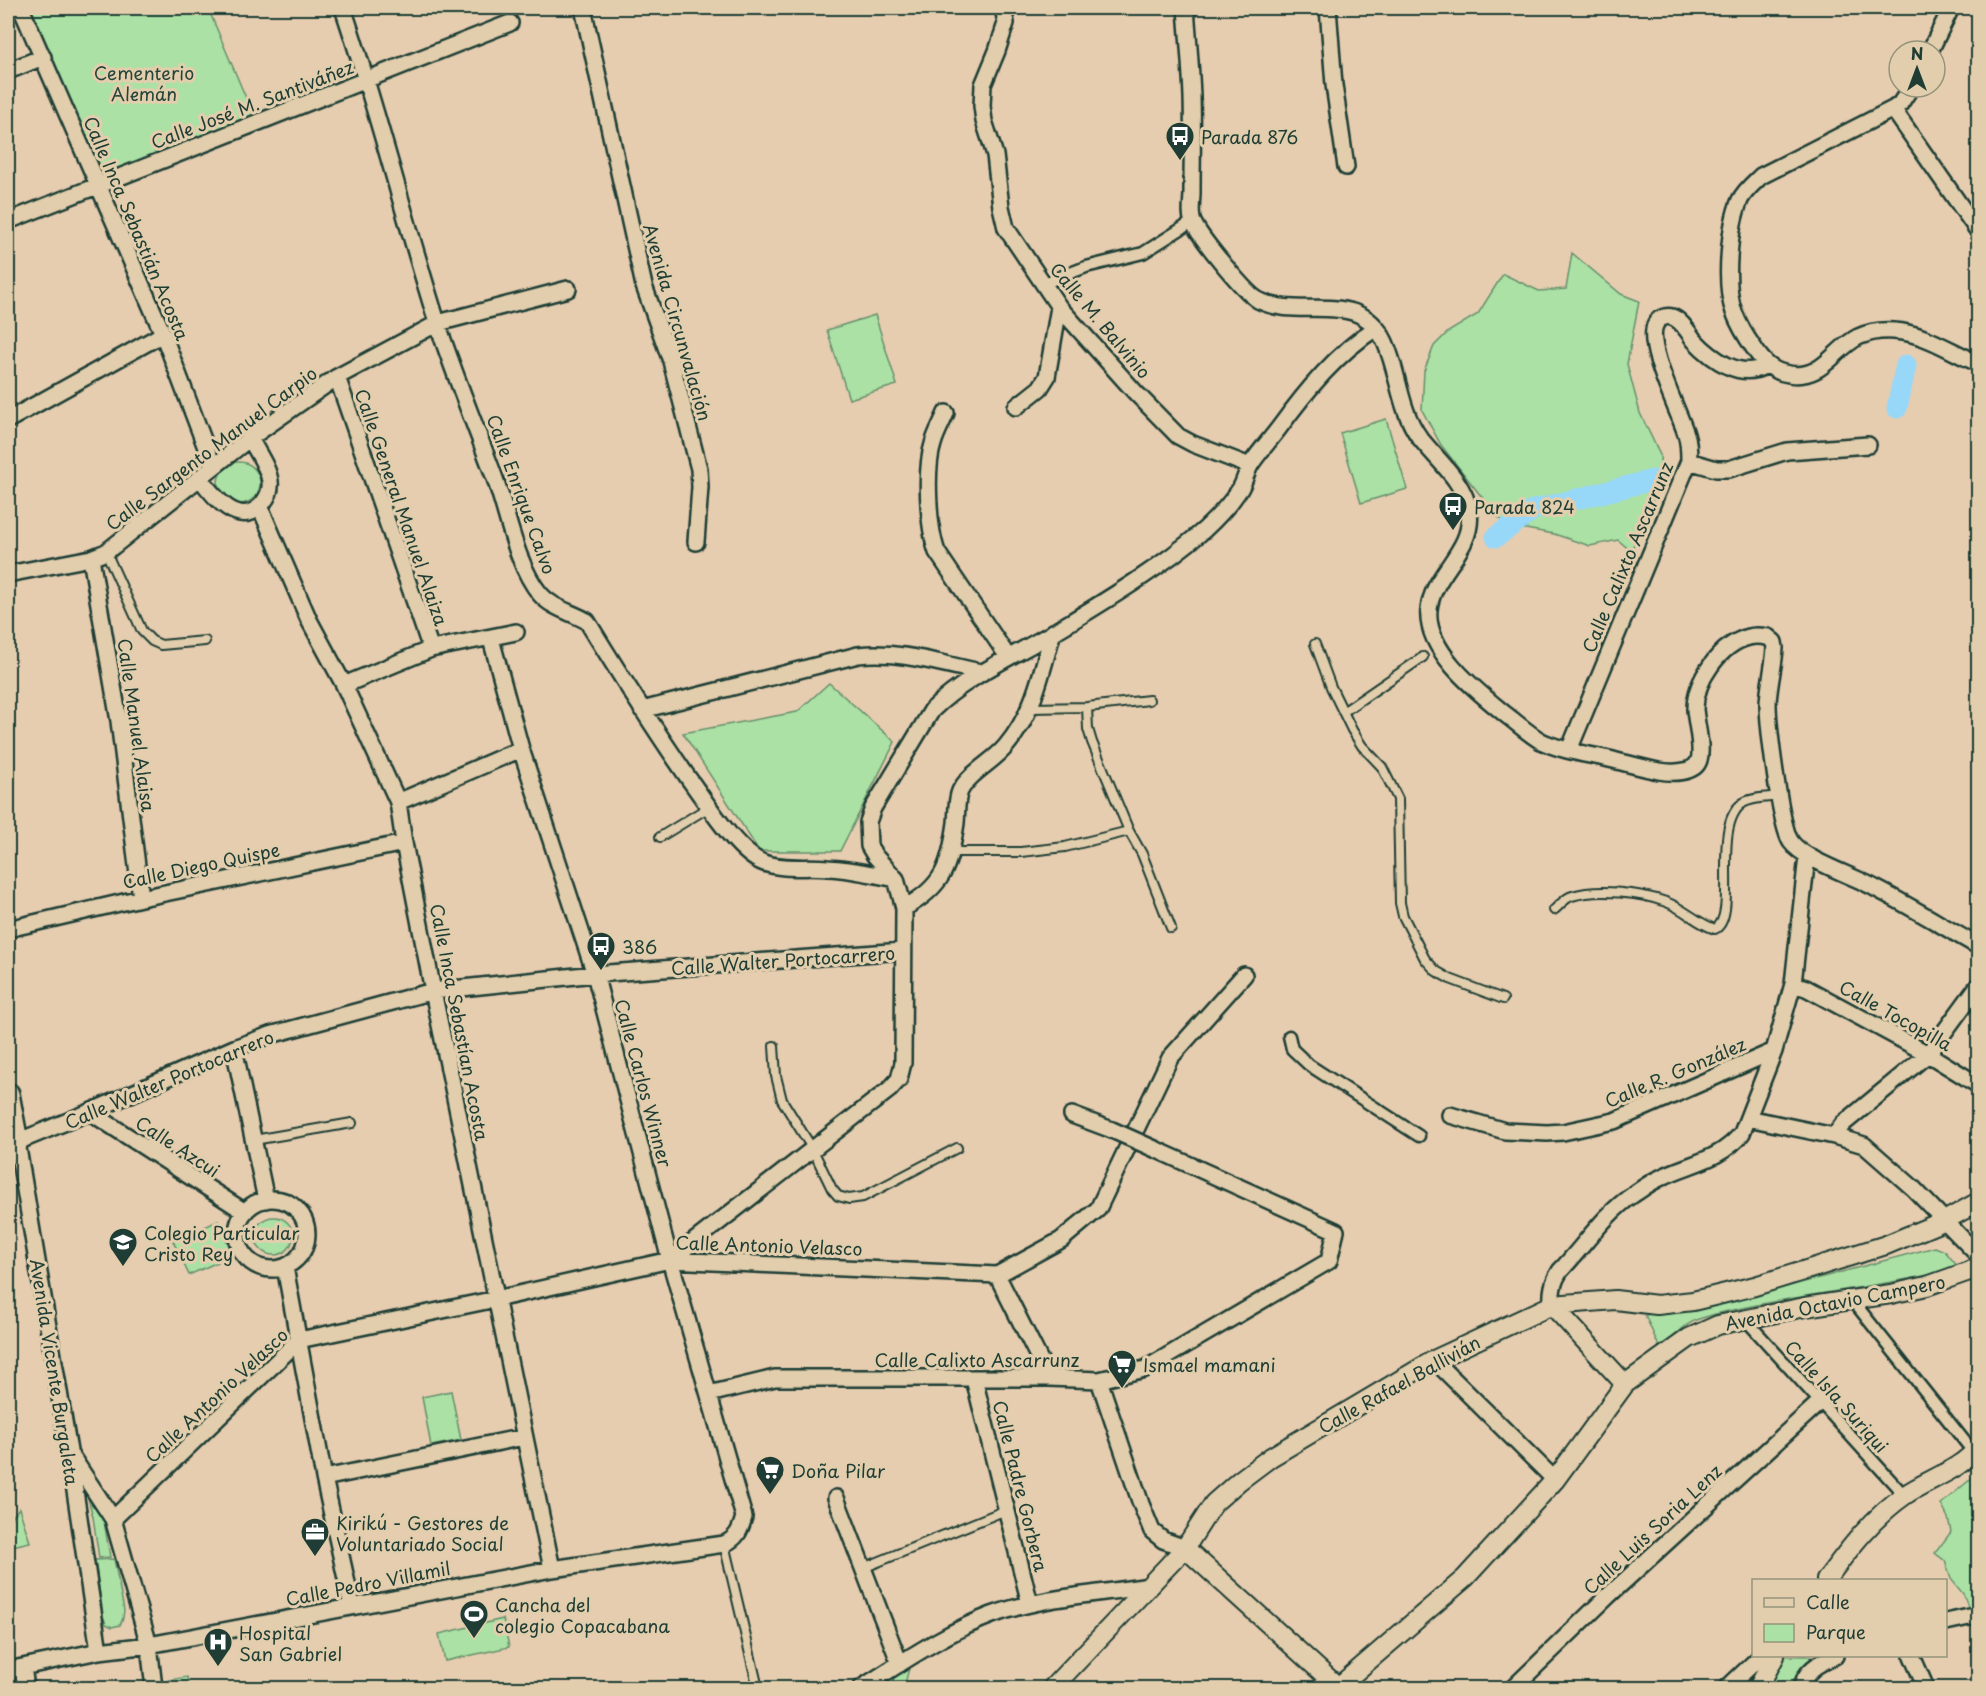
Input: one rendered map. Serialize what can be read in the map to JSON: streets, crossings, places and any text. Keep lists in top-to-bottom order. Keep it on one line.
{"streets":{"main road":["Avenida Vicente Burgaleta"],"street":["Calle José M. Santiváñez","Calle Inca Sebastián Acosta","Calle M. Balvinio","Avenida Circunvalación","Calle Sargento Manuel Carpio","Calle Enrique Calvo","Calle General Manuel Alaiza","Calle Calixto Ascarrunz","Calle Manuel Alaisa","Calle Diego Quispe","Calle Walter Portocarrero","Calle Tocopilla","Calle Inca Sebastían Acosta","Calle R. González","Calle Carlos Winner","Calle Azcui","Calle Antonio Velasco","Avenida Octavio Campero","Calle Rafael Ballivián","Calle Isla Suriqui","Calle Padre Gorbera","Calle Luis Soria Lenz","Calle Pedro Villamil"]},"crossings":[["Calle José M. Santiváñez","Calle Inca Sebastián Acosta"],["Calle José M. Santiváñez","Calle Enrique Calvo"],["Calle Inca Sebastián Acosta","Calle Sargento Manuel Carpio"],["Calle M. Balvinio","Calle Walter Portocarrero"],["Calle Sargento Manuel Carpio","Calle Enrique Calvo"],["Calle Sargento Manuel Carpio","Calle General Manuel Alaiza"],["Calle Sargento Manuel Carpio","Calle Manuel Alaisa"],["Calle Enrique Calvo","Calle Walter Portocarrero"],["Calle Calixto Ascarrunz","Calle Carlos Winner"],["Calle Calixto Ascarrunz","Calle Padre Gorbera"],["Calle Manuel Alaisa","Calle Diego Quispe"],["Calle Diego Quispe","Calle Inca Sebastían Acosta"],["Calle Walter Portocarrero","Calle Inca Sebastían Acosta"],["Calle Walter Portocarrero","Calle Carlos Winner"],["Calle Walter Portocarrero","Calle Azcui"],["Calle Walter Portocarrero","Avenida Vicente Burgaleta"],["Calle Inca Sebastían Acosta","Calle Antonio Velasco"],["Calle Inca Sebastían Acosta","Calle Pedro Villamil"],["Calle Carlos Winner","Calle Antonio Velasco"],["Calle Carlos Winner","Calle Pedro Villamil"],["Avenida Octavio Campero","Calle Isla Suriqui"],["Avenida Vicente Burgaleta","Calle Pedro Villamil"],["Calle Isla Suriqui","Calle Luis Soria Lenz"]],"parks":["Cementerio Alemán"],"places":{"bus stop":["Parada 876","Parada 824","386"],"school or university":["Colegio Particular Cristo Rey"],"supermarket":["Ismael mamani","Doña Pilar"],"office":["Kirikú - Gestores de Voluntariado Social"],"sports":["Cancha del colegio Copacabana"],"hospital":["Hospital San Gabriel"]},"legend":["Calle","Parque"],"north":"top"}
